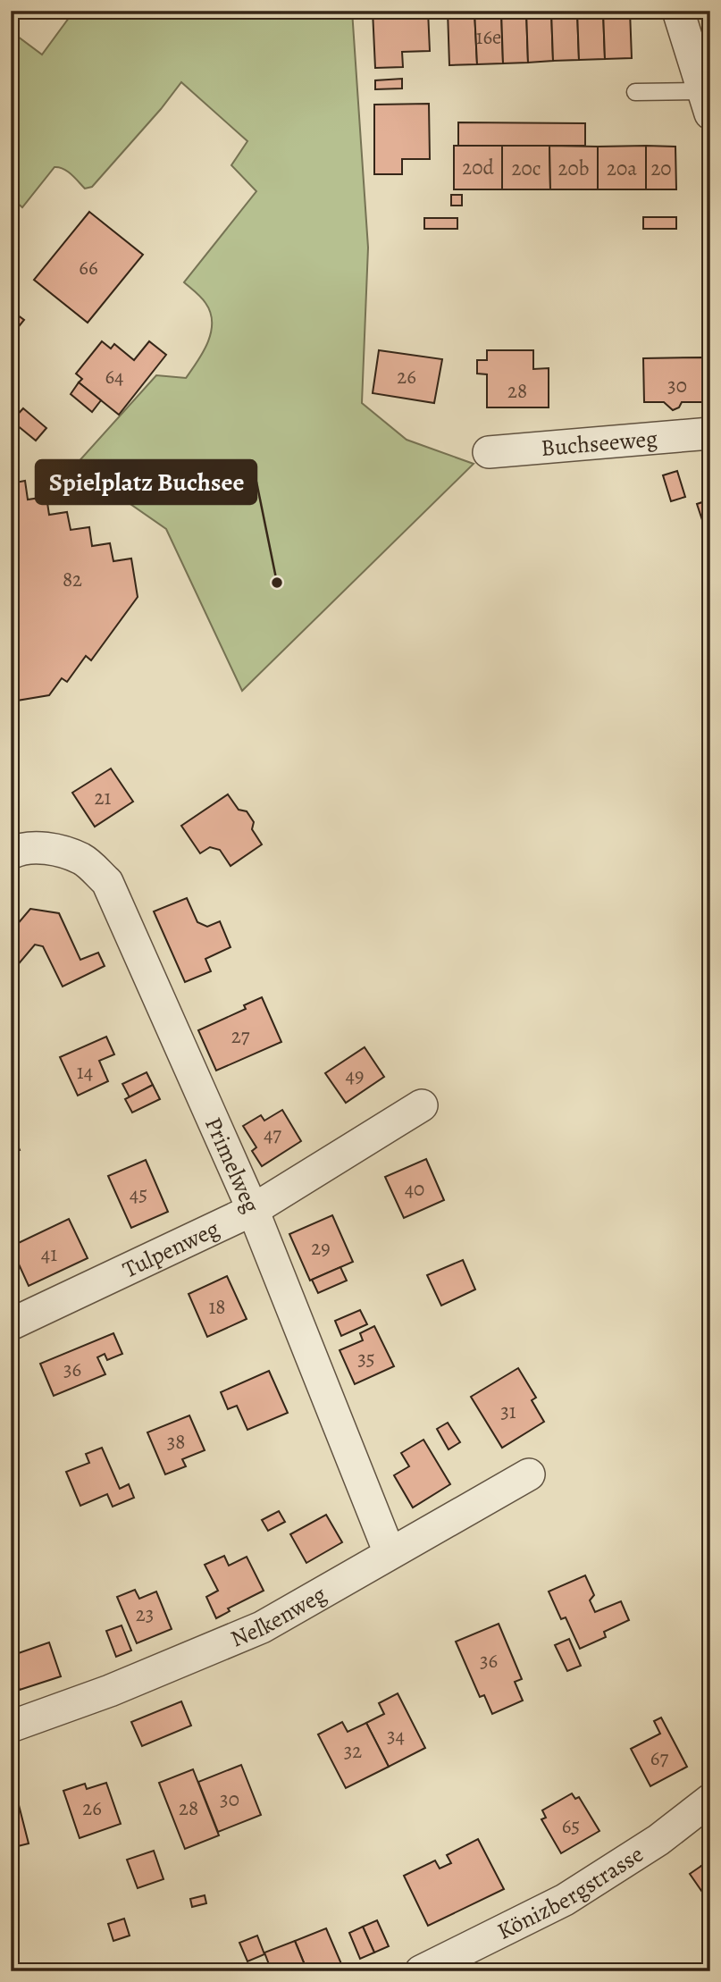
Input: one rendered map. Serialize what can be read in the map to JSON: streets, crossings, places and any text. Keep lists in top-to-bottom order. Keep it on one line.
{"streets":{"street":["Buchseeweg","Primelweg","Tulpenweg","Nelkenweg","Könizbergstrasse"]},"crossings":[["Primelweg","Tulpenweg"],["Primelweg","Nelkenweg"]],"places":["Spielplatz Buchsee"],"house_numbers":["16e","20d","20c","20b","20a","20","66","64","26","30","28","82","21","27","14","49","47","40","45","29","41","18","35","36","31","38","23","36","34","32","67","30","26","28","65"]}
